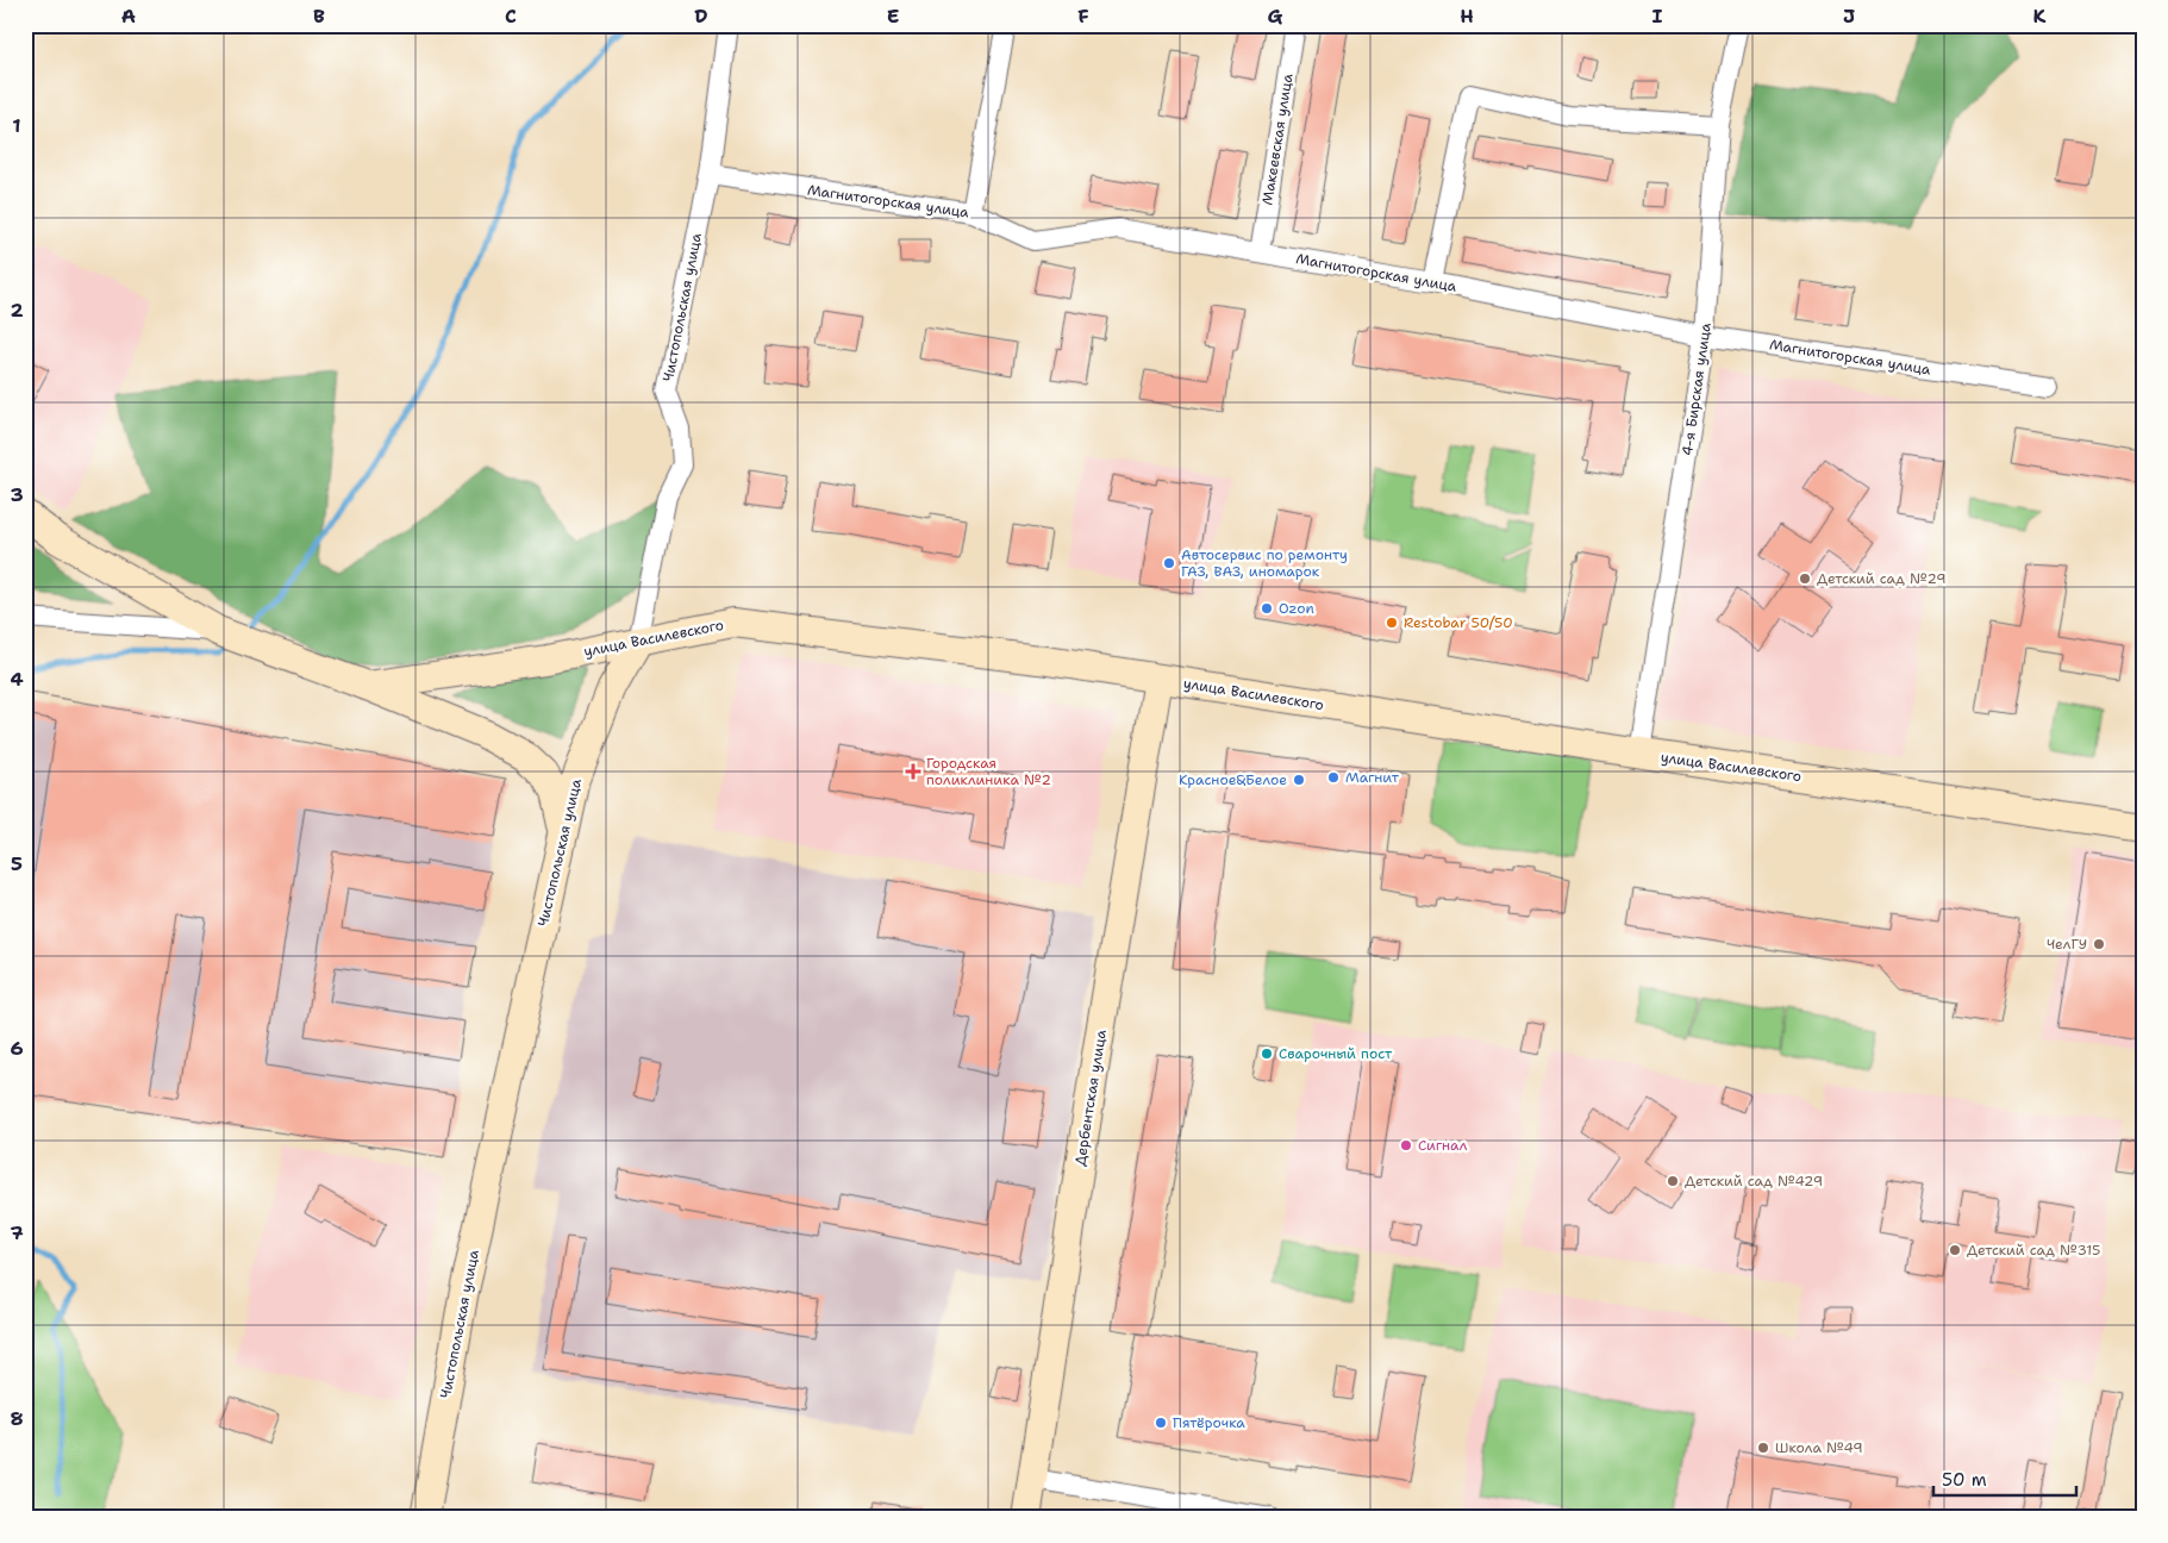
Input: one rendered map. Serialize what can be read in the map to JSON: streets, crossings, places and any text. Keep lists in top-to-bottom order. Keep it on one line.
{"streets":{"street":["Макеевская улица","Магнитогорская улица","Чистопольская улица","4-я Бирская улица","улица Василевского","Дербентская улица"]},"crossings":[["Макеевская улица","Магнитогорская улица"],["Магнитогорская улица","Чистопольская улица"],["Магнитогорская улица","4-я Бирская улица"],["Чистопольская улица","улица Василевского"],["4-я Бирская улица","улица Василевского"],["улица Василевского","Дербентская улица"]],"places":{"other":["Автосервис по ремонту ГАЗ, ВАЗ, иномарок","Детский сад №29","Ozon","Restobar 50/50","Магнит","Красное&Белое","ЧелГУ","Сварочный пост","Сигнал","Детский сад №429","Детский сад №315","Пятёрочка","Школа №49"],"health":["Городская поликлиника №2"]},"scale_bar":"50 m","grid":{"columns":["A","B","C","D","E","F","G","H","I","J","K"],"rows":["1","2","3","4","5","6","7","8"]}}
